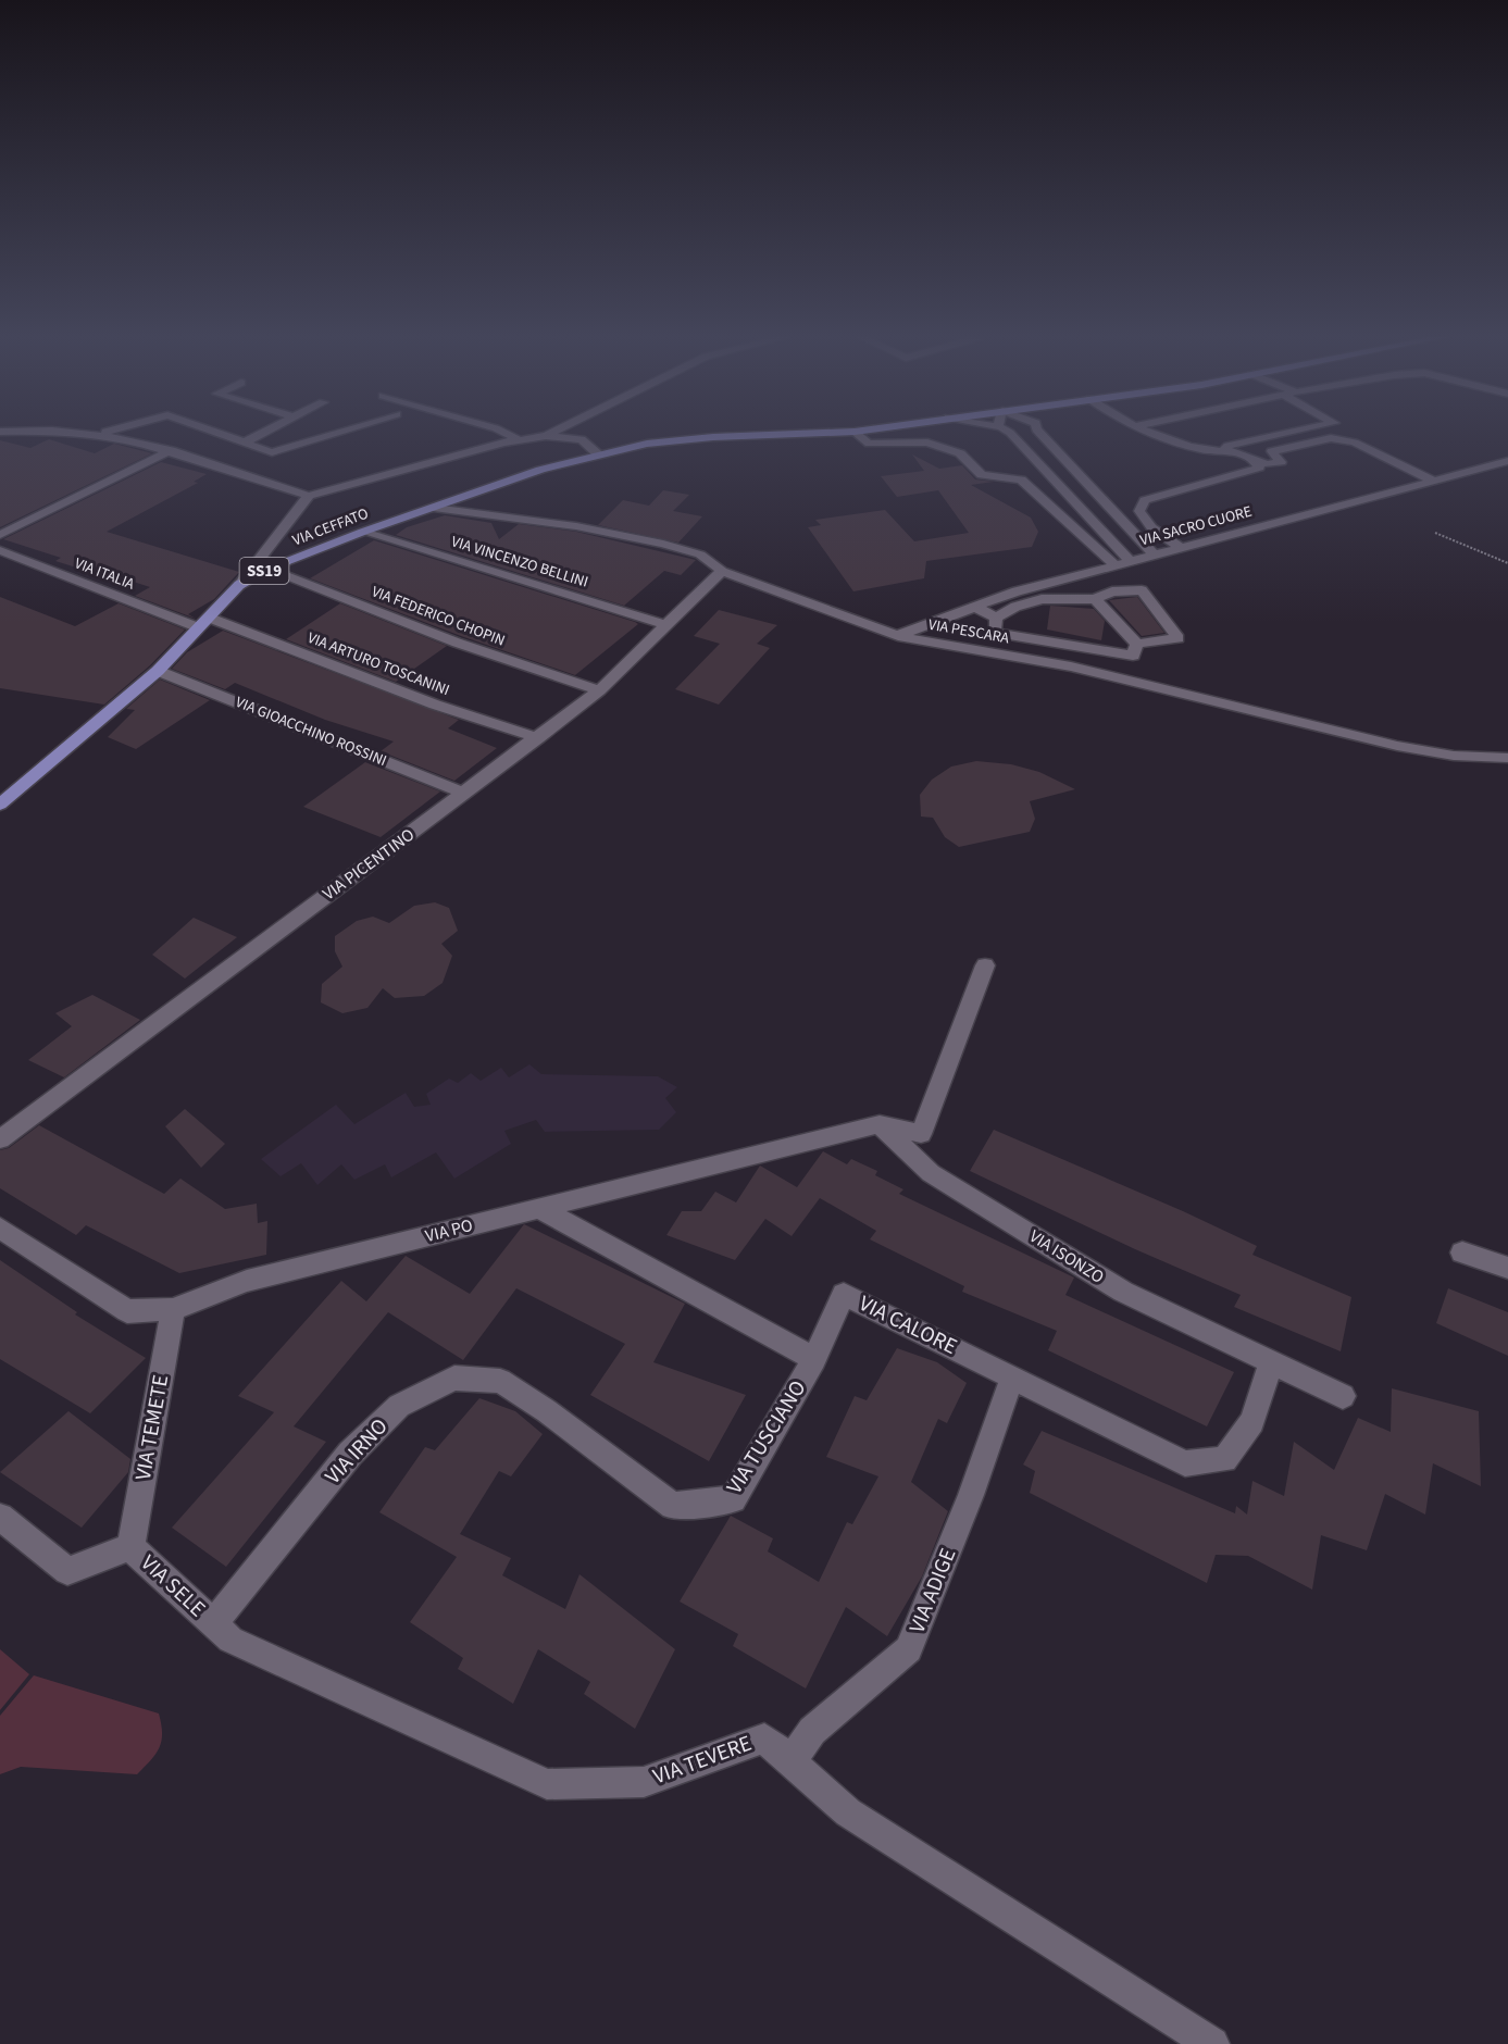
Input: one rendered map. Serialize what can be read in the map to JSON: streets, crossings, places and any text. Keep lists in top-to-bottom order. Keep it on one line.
{"streets":{"main road":["VIA CEFFATO","SS19"],"street":["VIA SACRO CUORE","VIA VINCENZO BELLINI","VIA ITALIA","VIA FEDERICO CHOPIN","VIA PESCARA","VIA ARTURO TOSCANINI","VIA GIOACCHINO ROSSINI","VIA PICENTINO","VIA PO","VIA ISONZO","VIA CALORE","VIA TEMETE","VIA TUSCIANO","VIA IRNO","VIA SELE","VIA ADIGE","VIA TEVERE"]},"crossings":[["VIA SACRO CUORE","VIA PESCARA"],["VIA CEFFATO","VIA VINCENZO BELLINI"],["VIA CEFFATO","SS19"],["VIA CEFFATO","VIA ITALIA"],["VIA CEFFATO","VIA FEDERICO CHOPIN"],["VIA CEFFATO","VIA PESCARA"],["VIA CEFFATO","VIA ARTURO TOSCANINI"],["VIA CEFFATO","VIA GIOACCHINO ROSSINI"],["VIA VINCENZO BELLINI","VIA PICENTINO"],["VIA ITALIA","VIA ARTURO TOSCANINI"],["VIA FEDERICO CHOPIN","VIA PICENTINO"],["VIA PESCARA","VIA PICENTINO"],["VIA ARTURO TOSCANINI","VIA PICENTINO"],["VIA GIOACCHINO ROSSINI","VIA PICENTINO"],["VIA PO","VIA ISONZO"],["VIA PO","VIA TEMETE"],["VIA ISONZO","VIA CALORE"],["VIA CALORE","VIA TUSCIANO"],["VIA CALORE","VIA ADIGE"],["VIA TEMETE","VIA SELE"],["VIA TUSCIANO","VIA IRNO"],["VIA IRNO","VIA SELE"],["VIA IRNO","VIA TEVERE"],["VIA SELE","VIA TEVERE"],["VIA ADIGE","VIA TEVERE"]]}
